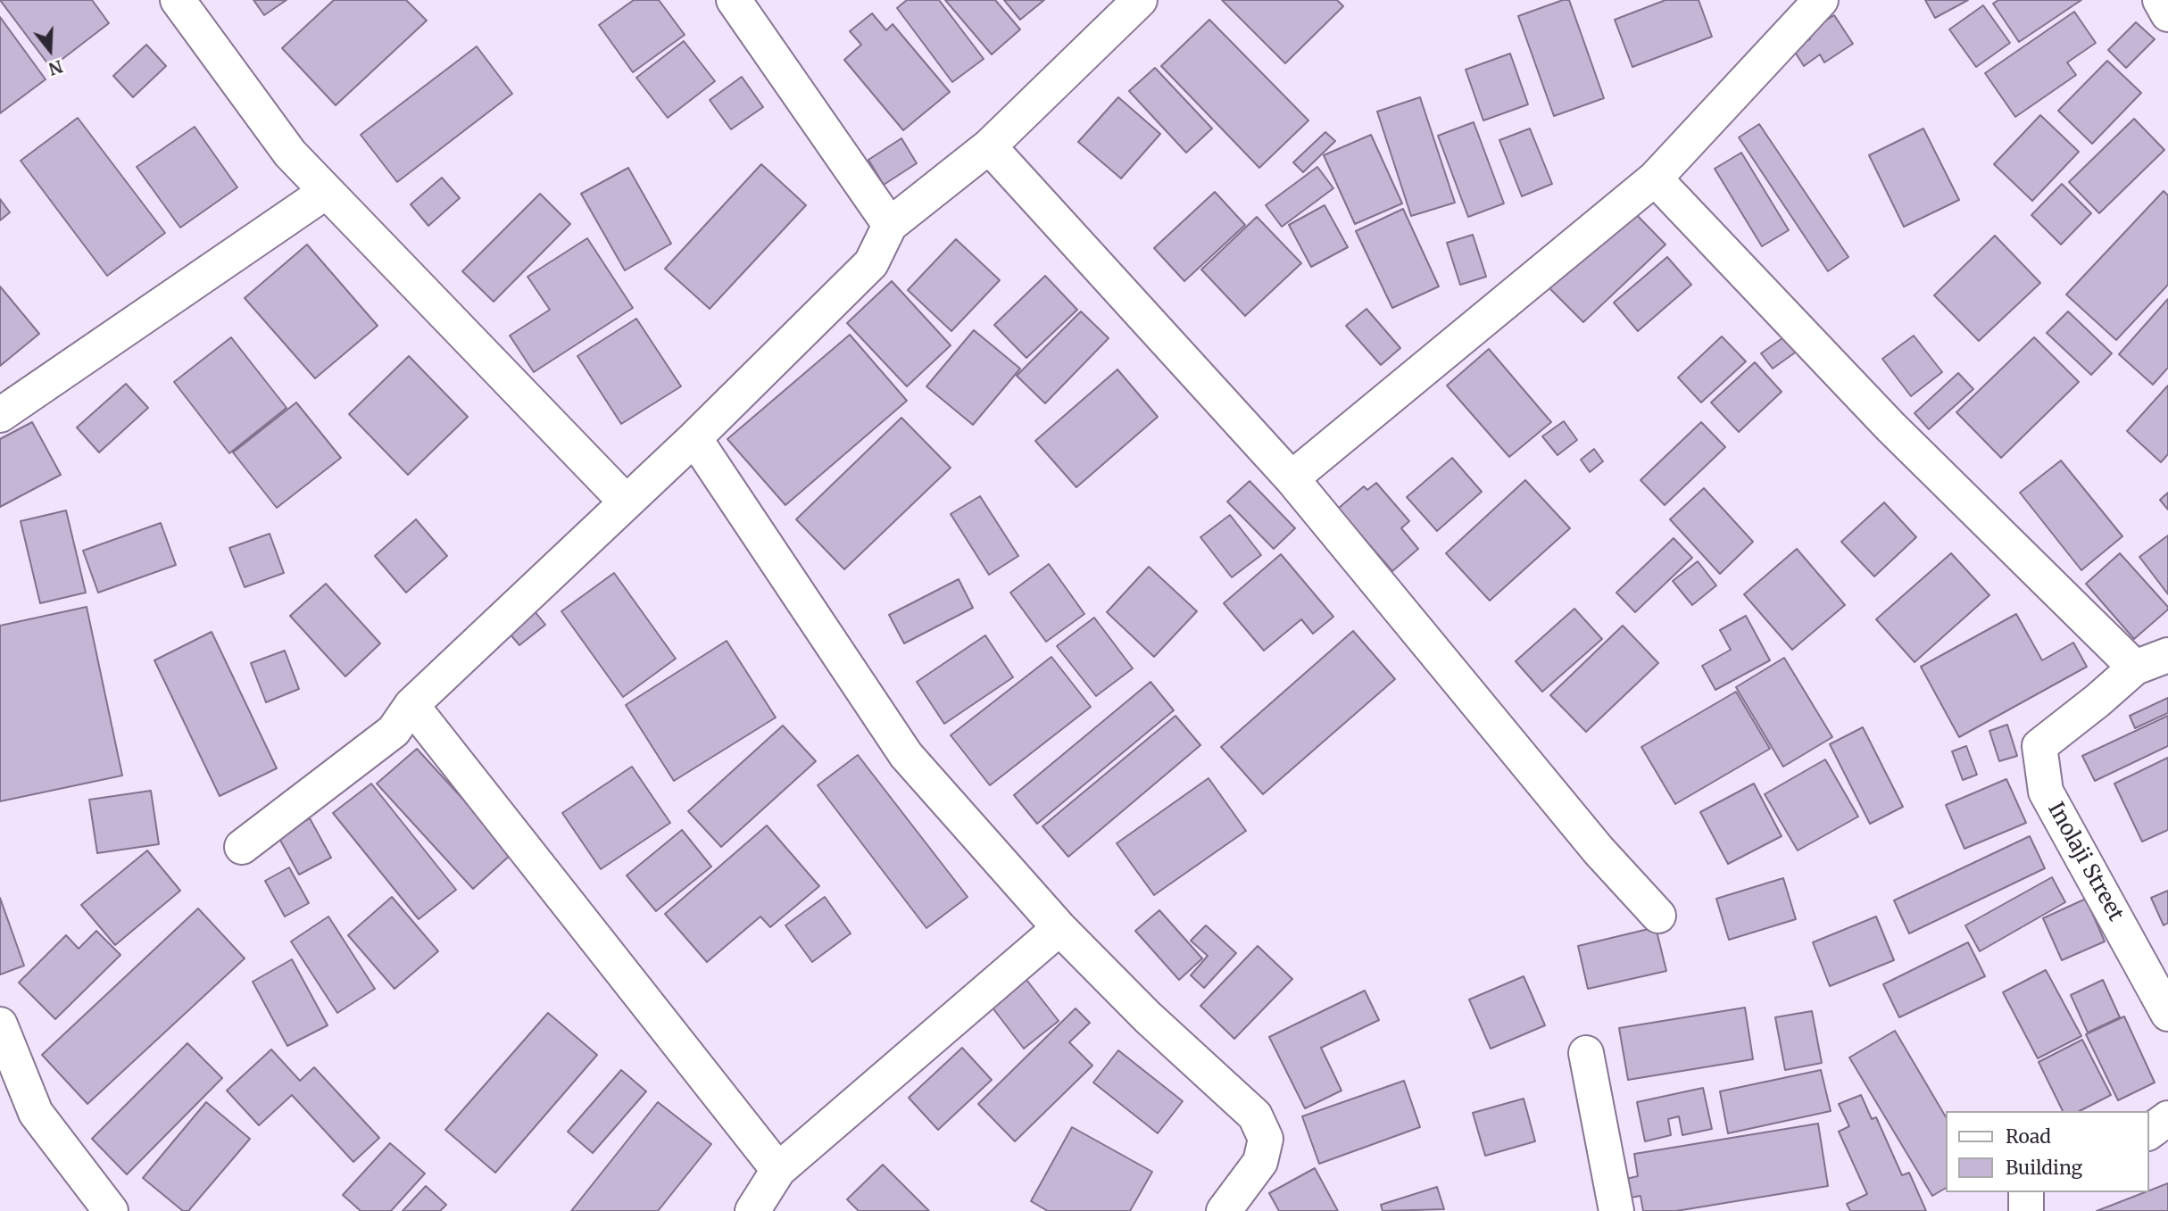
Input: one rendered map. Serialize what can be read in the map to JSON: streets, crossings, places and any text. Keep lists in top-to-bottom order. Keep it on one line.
{"streets":{"street":["Inolaji Street"]},"legend":["Road","Building"],"north":"bottom"}
